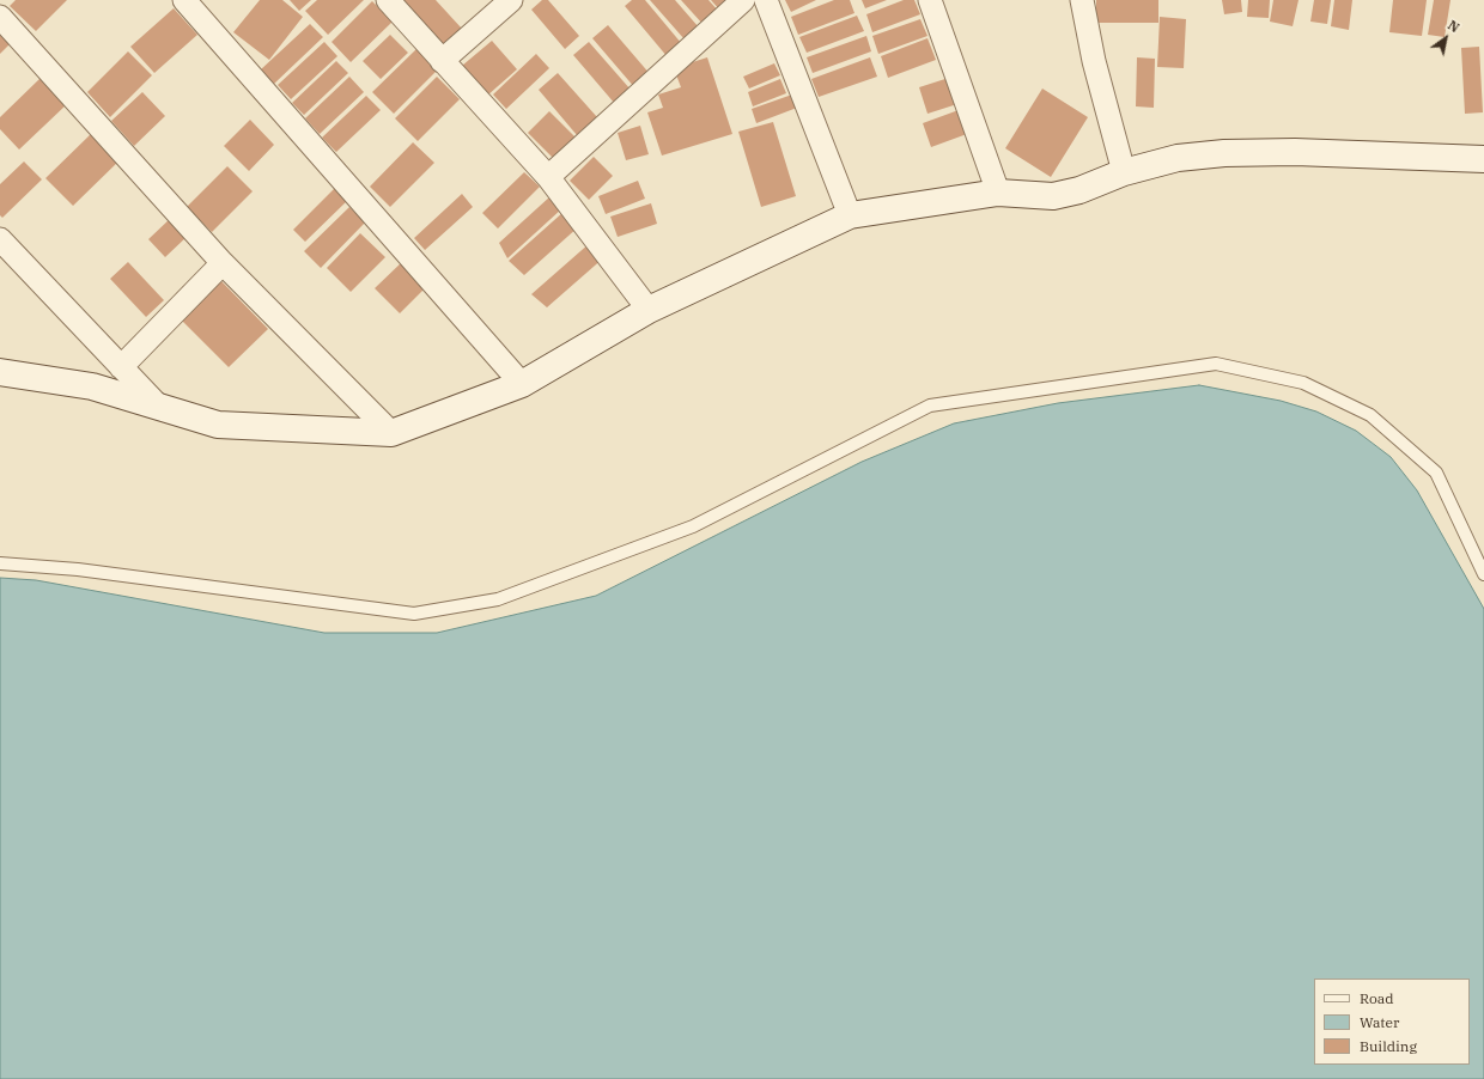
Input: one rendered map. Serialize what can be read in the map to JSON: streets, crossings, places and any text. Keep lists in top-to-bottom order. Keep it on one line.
{"legend":["Road","Water","Building"],"north":"top right"}
